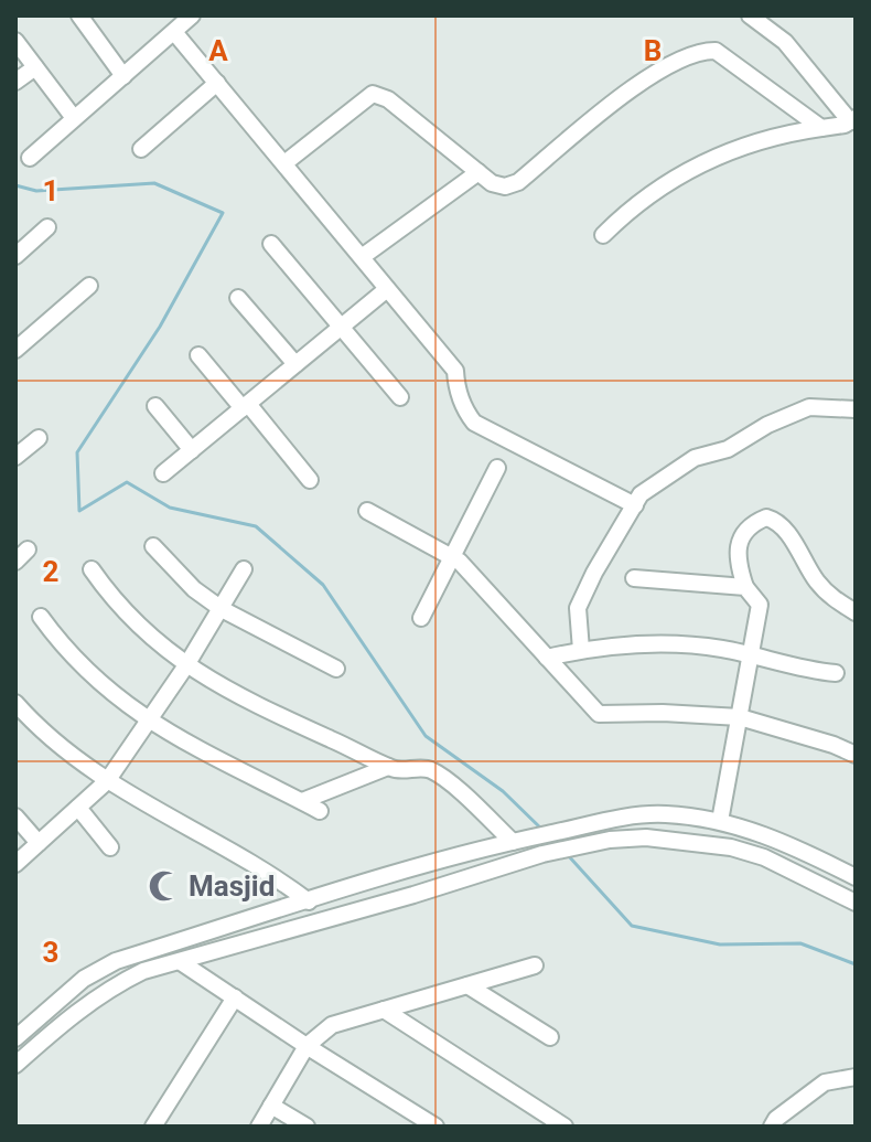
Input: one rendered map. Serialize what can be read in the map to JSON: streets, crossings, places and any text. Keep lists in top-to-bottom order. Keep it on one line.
{"places":{"mosque":["Masjid"]},"grid":{"columns":["A","B"],"rows":["1","2","3"]}}
